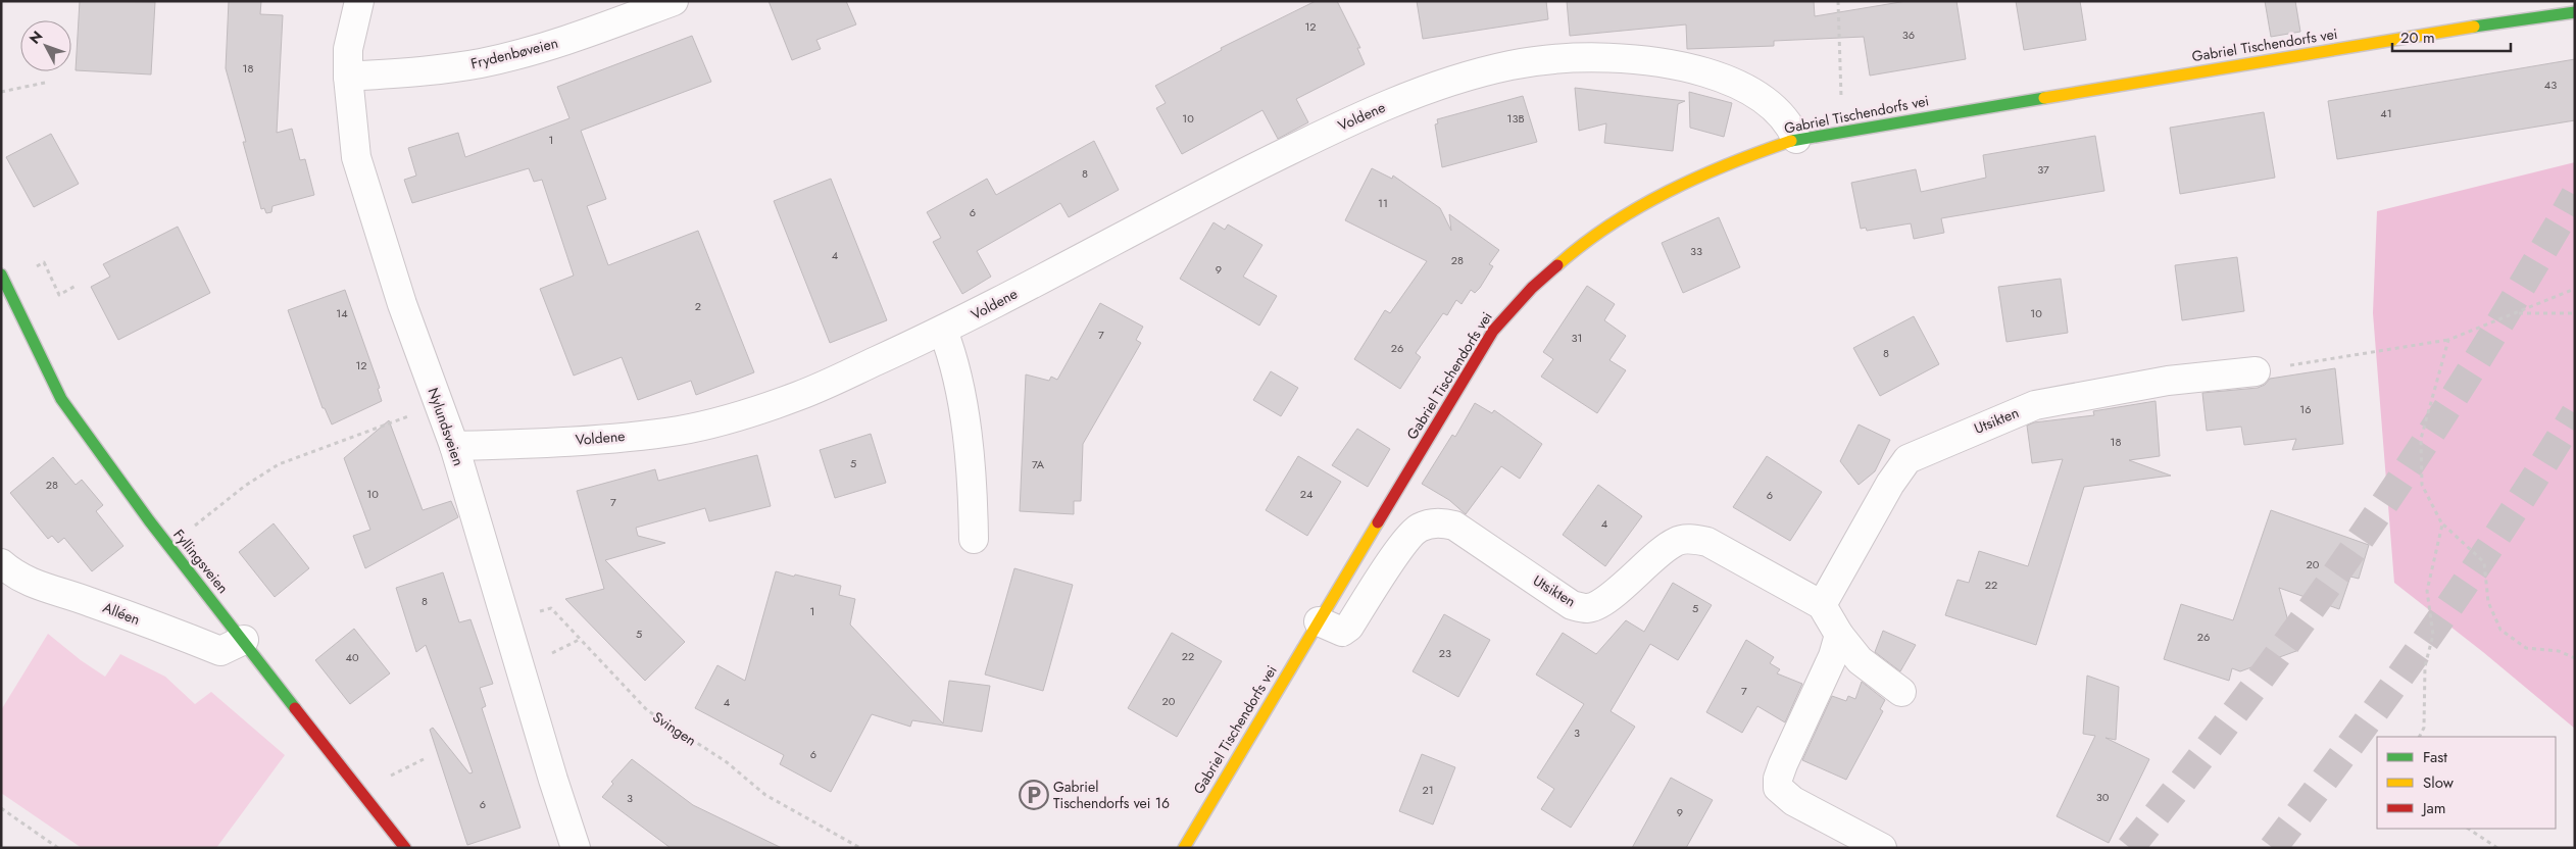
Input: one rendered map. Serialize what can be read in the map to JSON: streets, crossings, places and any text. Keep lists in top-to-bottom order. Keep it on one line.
{"streets":{"street":["Gabriel Tischendorfs vei","Frydenbøveien","Voldene","Utsikten","Nylundsveien","Fyllingsveien","Alléen"],"path":["Svingen"]},"crossings":[["Gabriel Tischendorfs vei","Voldene"],["Gabriel Tischendorfs vei","Utsikten"],["Frydenbøveien","Nylundsveien"],["Voldene","Nylundsveien"],["Nylundsveien","Svingen"],["Fyllingsveien","Alléen"]],"places":{"parking":["Gabriel Tischendorfs vei 16"]},"house_numbers":["12","36","18","43","41","10","13B","1","37","8","11","6","33","4","28","9","2","14","10","7","31","26","8","12","16","18","5","7A","28","10","24","6","7","4","20","22","8","5","1","5","26","23","22","40","7","20","4","3","6","21","30","3","6","9"],"legend":["Fast","Slow","Jam"],"scale_bar":"20 m","north":"top left"}
